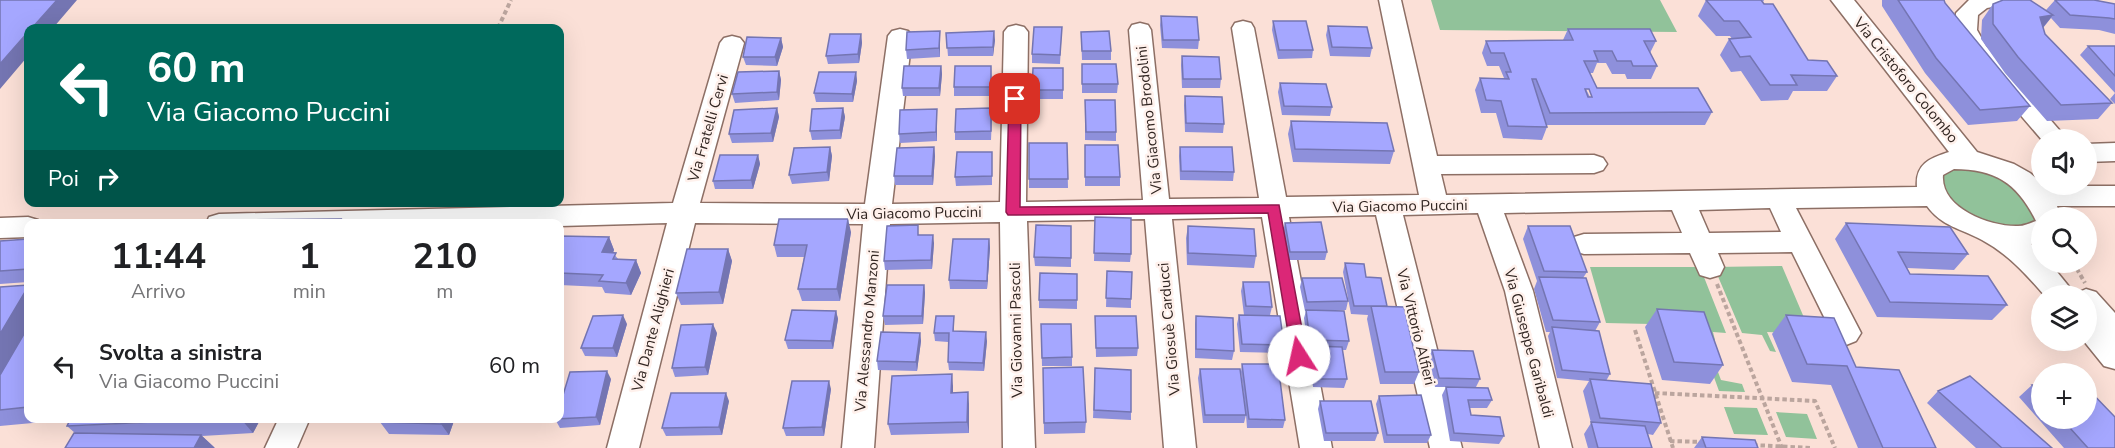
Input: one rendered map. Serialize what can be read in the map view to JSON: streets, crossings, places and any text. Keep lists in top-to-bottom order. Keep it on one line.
{"streets":{"street":["Via Cristoforo Colombo","Via Giacomo Brodolini","Via Fratelli Cervi","Via Giacomo Puccini","Via Vittorio Alfieri","Via Giosuè Carducci","Via Dante Alighieri","Via Giovanni Pascoli","Via Alessandro Manzoni","Via Giuseppe Garibaldi"]},"crossings":[["Via Giacomo Brodolini","Via Giacomo Puccini"],["Via Giacomo Brodolini","Via Giosuè Carducci"],["Via Fratelli Cervi","Via Giacomo Puccini"],["Via Fratelli Cervi","Via Dante Alighieri"],["Via Giacomo Puccini","Via Vittorio Alfieri"],["Via Giacomo Puccini","Via Giosuè Carducci"],["Via Giacomo Puccini","Via Dante Alighieri"],["Via Giacomo Puccini","Via Giovanni Pascoli"],["Via Giacomo Puccini","Via Alessandro Manzoni"],["Via Giacomo Puccini","Via Giuseppe Garibaldi"]],"page":{"turn":["60 m","Via Giacomo Puccini"],"map_buttons":"+","then":"Poi","eta":["11:44","Arrivo","1","min","210","m"],"list":[{"name":"Svolta a sinistra","note":"Via Giacomo Puccini","value":"60 m"}]}}
